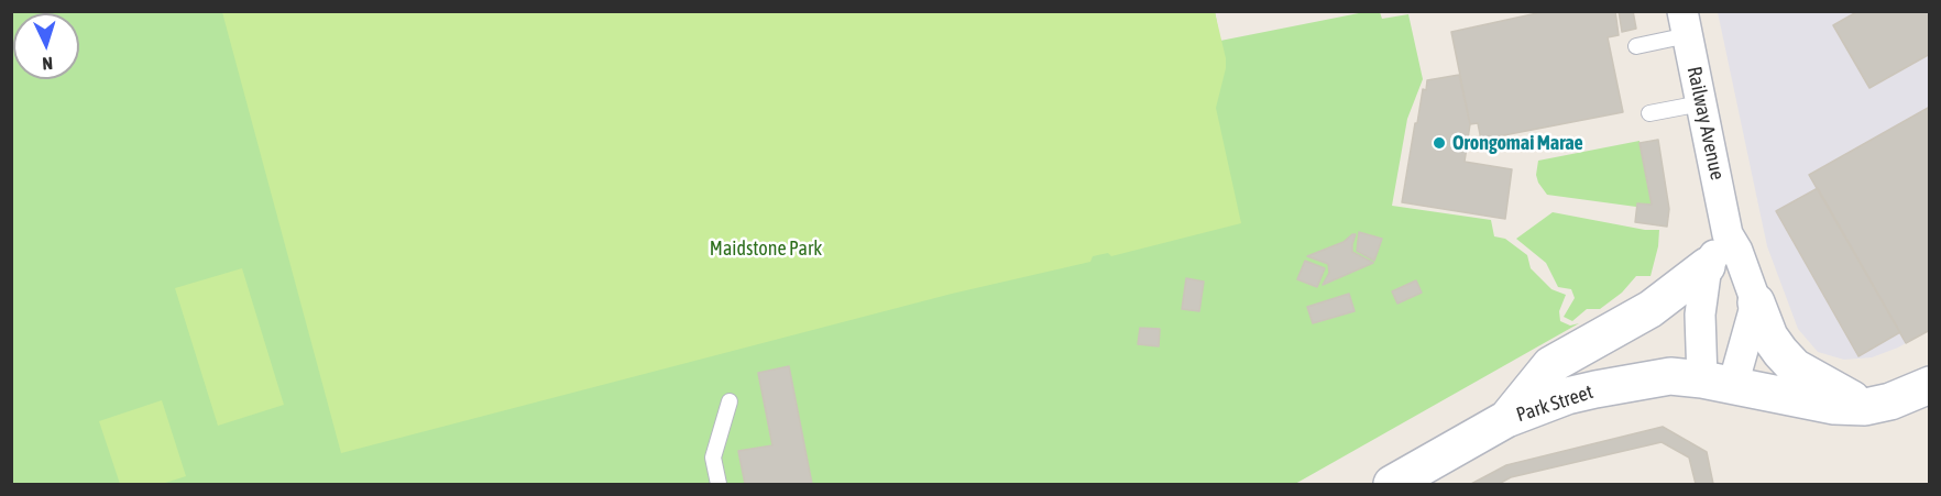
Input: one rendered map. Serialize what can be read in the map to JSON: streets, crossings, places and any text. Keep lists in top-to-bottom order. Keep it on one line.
{"streets":{"street":["Railway Avenue","Park Street"]},"parks":["Maidstone Park"],"places":["Orongomai Marae"],"north":"bottom"}
